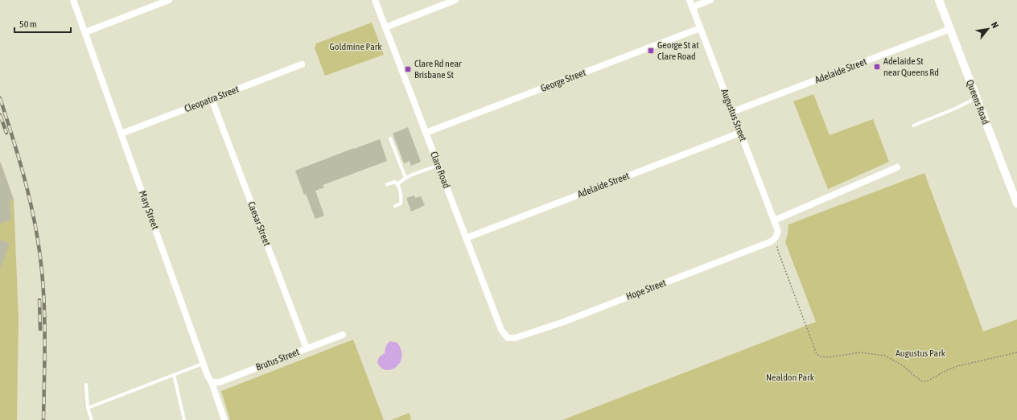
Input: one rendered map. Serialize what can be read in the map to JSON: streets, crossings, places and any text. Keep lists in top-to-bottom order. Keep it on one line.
{"streets":{"street":["Adelaide Street","George Street","Cleopatra Street","Queens Road","Augustus Street","Clare Road","Mary Street","Caesar Street","Hope Street","Brutus Street"]},"crossings":[["Adelaide Street","Queens Road"],["Adelaide Street","Augustus Street"],["Adelaide Street","Clare Road"],["George Street","Augustus Street"],["George Street","Clare Road"],["Cleopatra Street","Mary Street"],["Cleopatra Street","Caesar Street"],["Augustus Street","Hope Street"],["Clare Road","Hope Street"],["Mary Street","Brutus Street"],["Caesar Street","Brutus Street"]],"parks":["Goldmine Park","Augustus Park","Nealdon Park"],"places":{"transit":["George St at Clare Road","Adelaide St near Queens Rd","Clare Rd near Brisbane St"]},"scale_bar":"50 m","north":"top right"}
